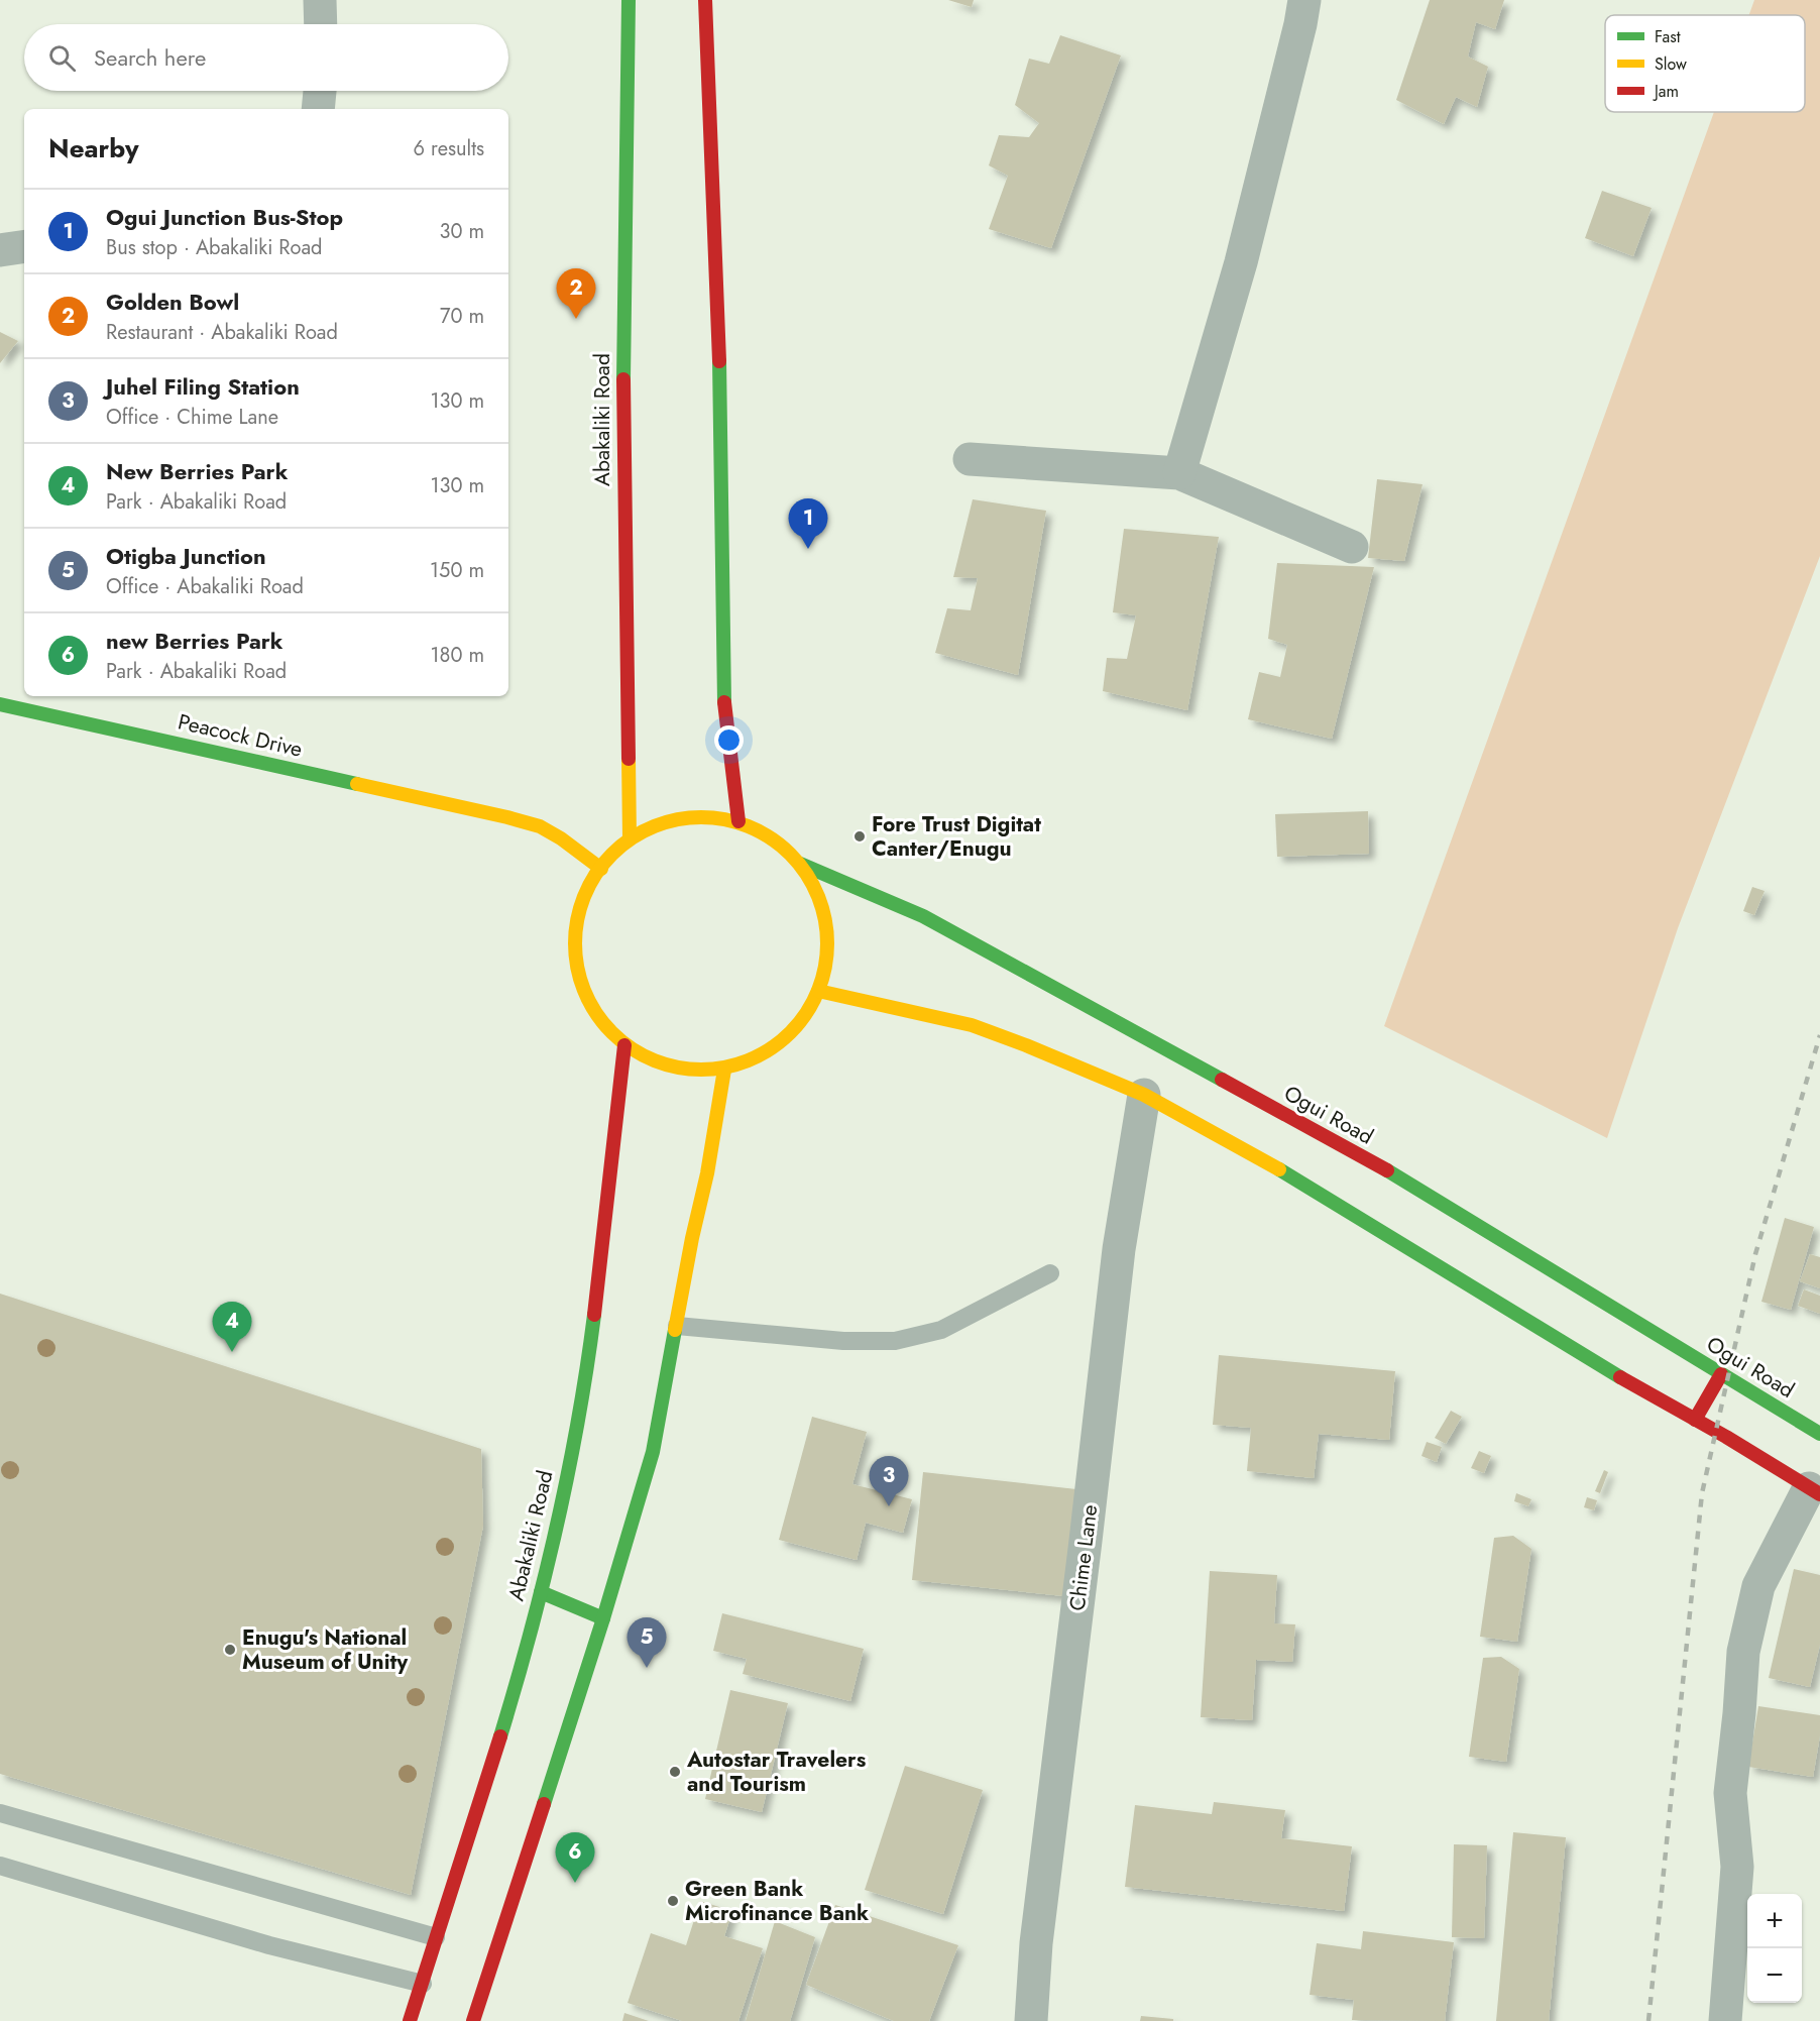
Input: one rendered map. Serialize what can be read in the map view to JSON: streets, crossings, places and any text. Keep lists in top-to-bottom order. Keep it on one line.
{"streets":{"main road":["Abakaliki Road","Peacock Drive","Ogui Road"],"street":["Chime Lane"]},"places":["Fore Trust Digitat Canter/Enugu","Enugu's National Museum of Unity","Autostar Travelers and Tourism","Green Bank Microfinance Bank"],"legend":["Fast","Slow","Jam"],"page":{"search":"Search here","heading":["Nearby","6 results"],"list":[{"mark":"1","name":"Ogui Junction Bus-Stop","note":"Bus stop · Abakaliki Road","value":"30 m"},{"mark":"2","name":"Golden Bowl","note":"Restaurant · Abakaliki Road","value":"70 m"},{"mark":"3","name":"Juhel Filing Station","note":"Office · Chime Lane","value":"130 m"},{"mark":"4","name":"New Berries Park","note":"Park · Abakaliki Road","value":"130 m"},{"mark":"5","name":"Otigba Junction","note":"Office · Abakaliki Road","value":"150 m"},{"mark":"6","name":"new Berries Park","note":"Park · Abakaliki Road","value":"180 m"}],"pins":["2","1","4","3","5","6"],"map_buttons":["+","−"]}}
